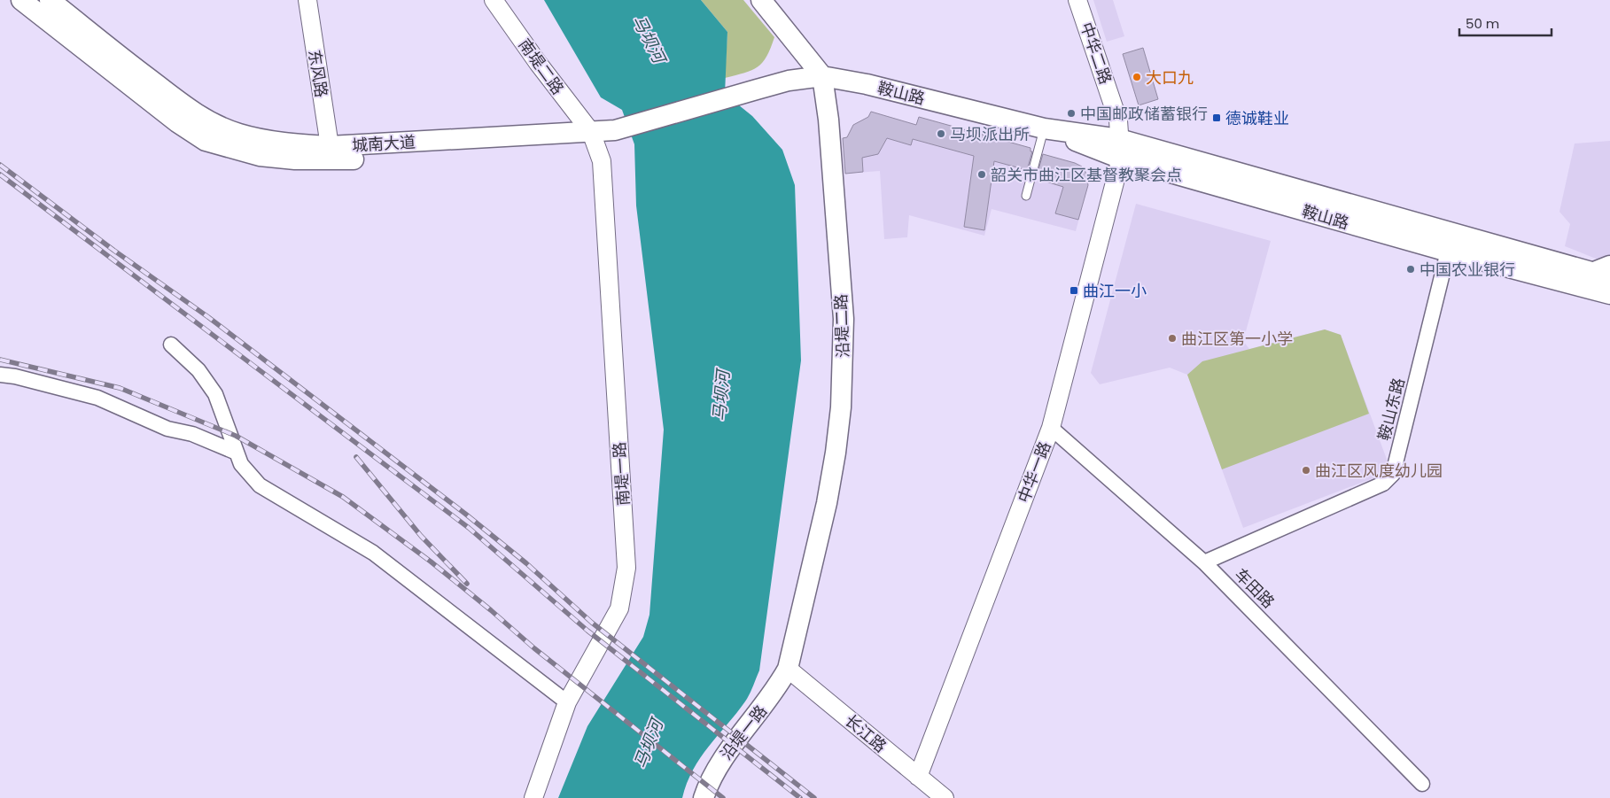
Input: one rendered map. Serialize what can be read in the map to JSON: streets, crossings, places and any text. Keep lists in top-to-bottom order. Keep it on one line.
{"streets":{"main road":["鞍山路","城南大道","沿堤二路","沿堤一路"],"street":["中华二路","南堤二路","东风路","鞍山东路","中华一路","南堤一路","车田路","长江路"]},"crossings":[["中华二路","鞍山路"],["中华二路","中华一路"],["南堤二路","城南大道"],["南堤二路","南堤一路"],["东风路","城南大道"],["鞍山路","城南大道"],["鞍山路","沿堤二路"],["鞍山路","鞍山东路"],["鞍山路","中华一路"],["城南大道","南堤一路"],["沿堤二路","沿堤一路"],["沿堤二路","长江路"],["鞍山东路","车田路"],["中华一路","车田路"],["中华一路","长江路"],["沿堤一路","长江路"]],"water":["马坝河"],"places":{"other":["大口九","中国邮政储蓄银行","马坝派出所","韶关市曲江区基督教聚会点","中国农业银行","曲江区第一小学","曲江区风度幼儿园"],"transit":["德诚鞋业","曲江一小"]},"scale_bar":"50 m"}
